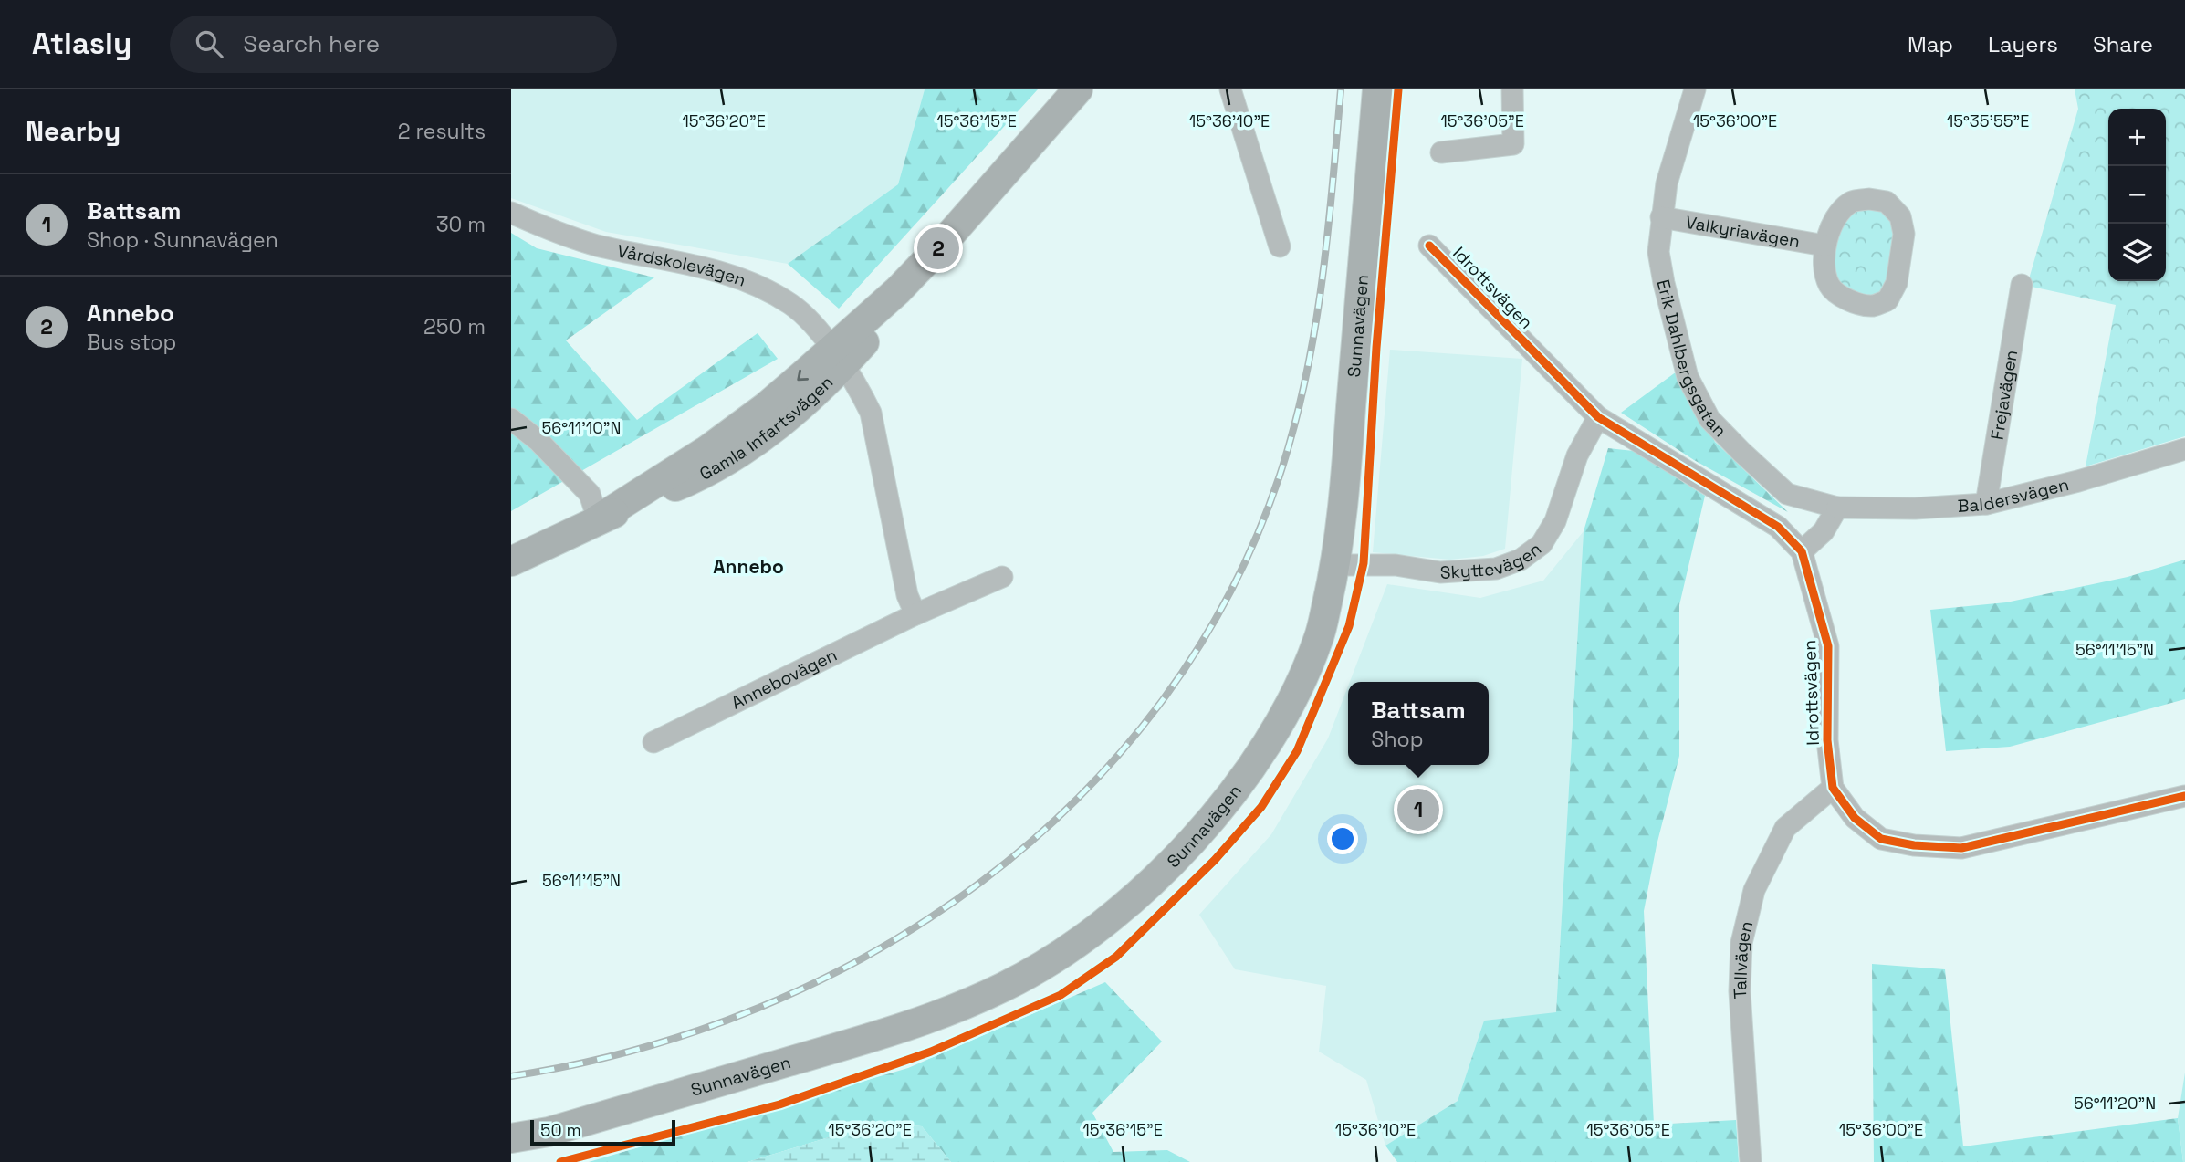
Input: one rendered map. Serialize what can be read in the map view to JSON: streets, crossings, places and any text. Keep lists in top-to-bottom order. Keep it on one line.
{"streets":{"main road":["Sunnavägen","Gamla Infartsvägen"],"street":["Valkyriavägen","Vårdskolevägen","Idrottsvägen","Erik Dahlbergsgatan","Frejavägen","Baldersvägen","Skyttevägen","Annebovägen","Tallvägen"]},"crossings":[["Valkyriavägen","Erik Dahlbergsgatan"],["Vårdskolevägen","Gamla Infartsvägen"],["Idrottsvägen","Skyttevägen"],["Idrottsvägen","Tallvägen"],["Sunnavägen","Skyttevägen"],["Erik Dahlbergsgatan","Baldersvägen"],["Frejavägen","Baldersvägen"]],"districts":["Annebo"],"scale_bar":"50 m","page":{"header":"Atlasly","search":"Search here","nav":["Map","Layers","Share"],"heading":["Nearby","2 results"],"map_buttons":["+","−"],"list":[{"mark":"1","name":"Battsam","note":"Shop · Sunnavägen","value":"30 m"},{"mark":"2","name":"Annebo","note":"Bus stop","value":"250 m"}],"pins":["2","1"],"popup":["Battsam","Shop"],"scale":"50 m"},"coordinates":["15°36'20\"E","15°36'15\"E","15°36'10\"E","15°36'05\"E","15°36'00\"E","15°35'55\"E","56°11'10\"N","56°11'15\"N","56°11'20\"N"]}
